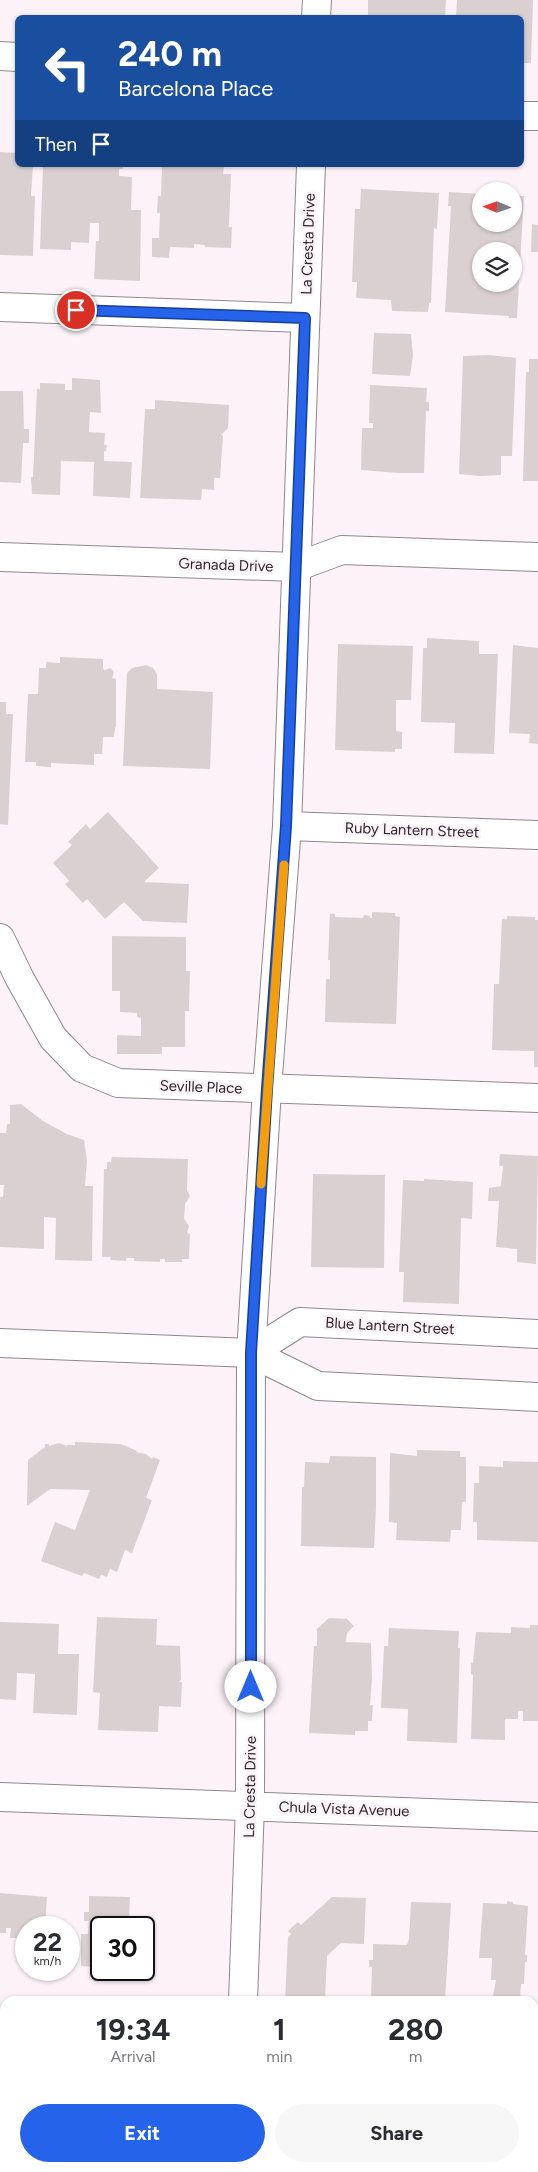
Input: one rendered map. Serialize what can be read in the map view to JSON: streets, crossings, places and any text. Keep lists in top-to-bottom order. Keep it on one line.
{"streets":{"street":["La Cresta Drive","Granada Drive","Ruby Lantern Street","Seville Place","Blue Lantern Street","Chula Vista Avenue"]},"crossings":[["La Cresta Drive","Granada Drive"],["La Cresta Drive","Ruby Lantern Street"],["La Cresta Drive","Seville Place"],["La Cresta Drive","Blue Lantern Street"],["La Cresta Drive","Chula Vista Avenue"]],"north":"left","page":{"turn":["240 m","Barcelona Place"],"then":"Then","speed":"22 km/h","limit":"30","eta":["19:34","Arrival","1","min","280","m"],"buttons":["Exit","Share"]}}
